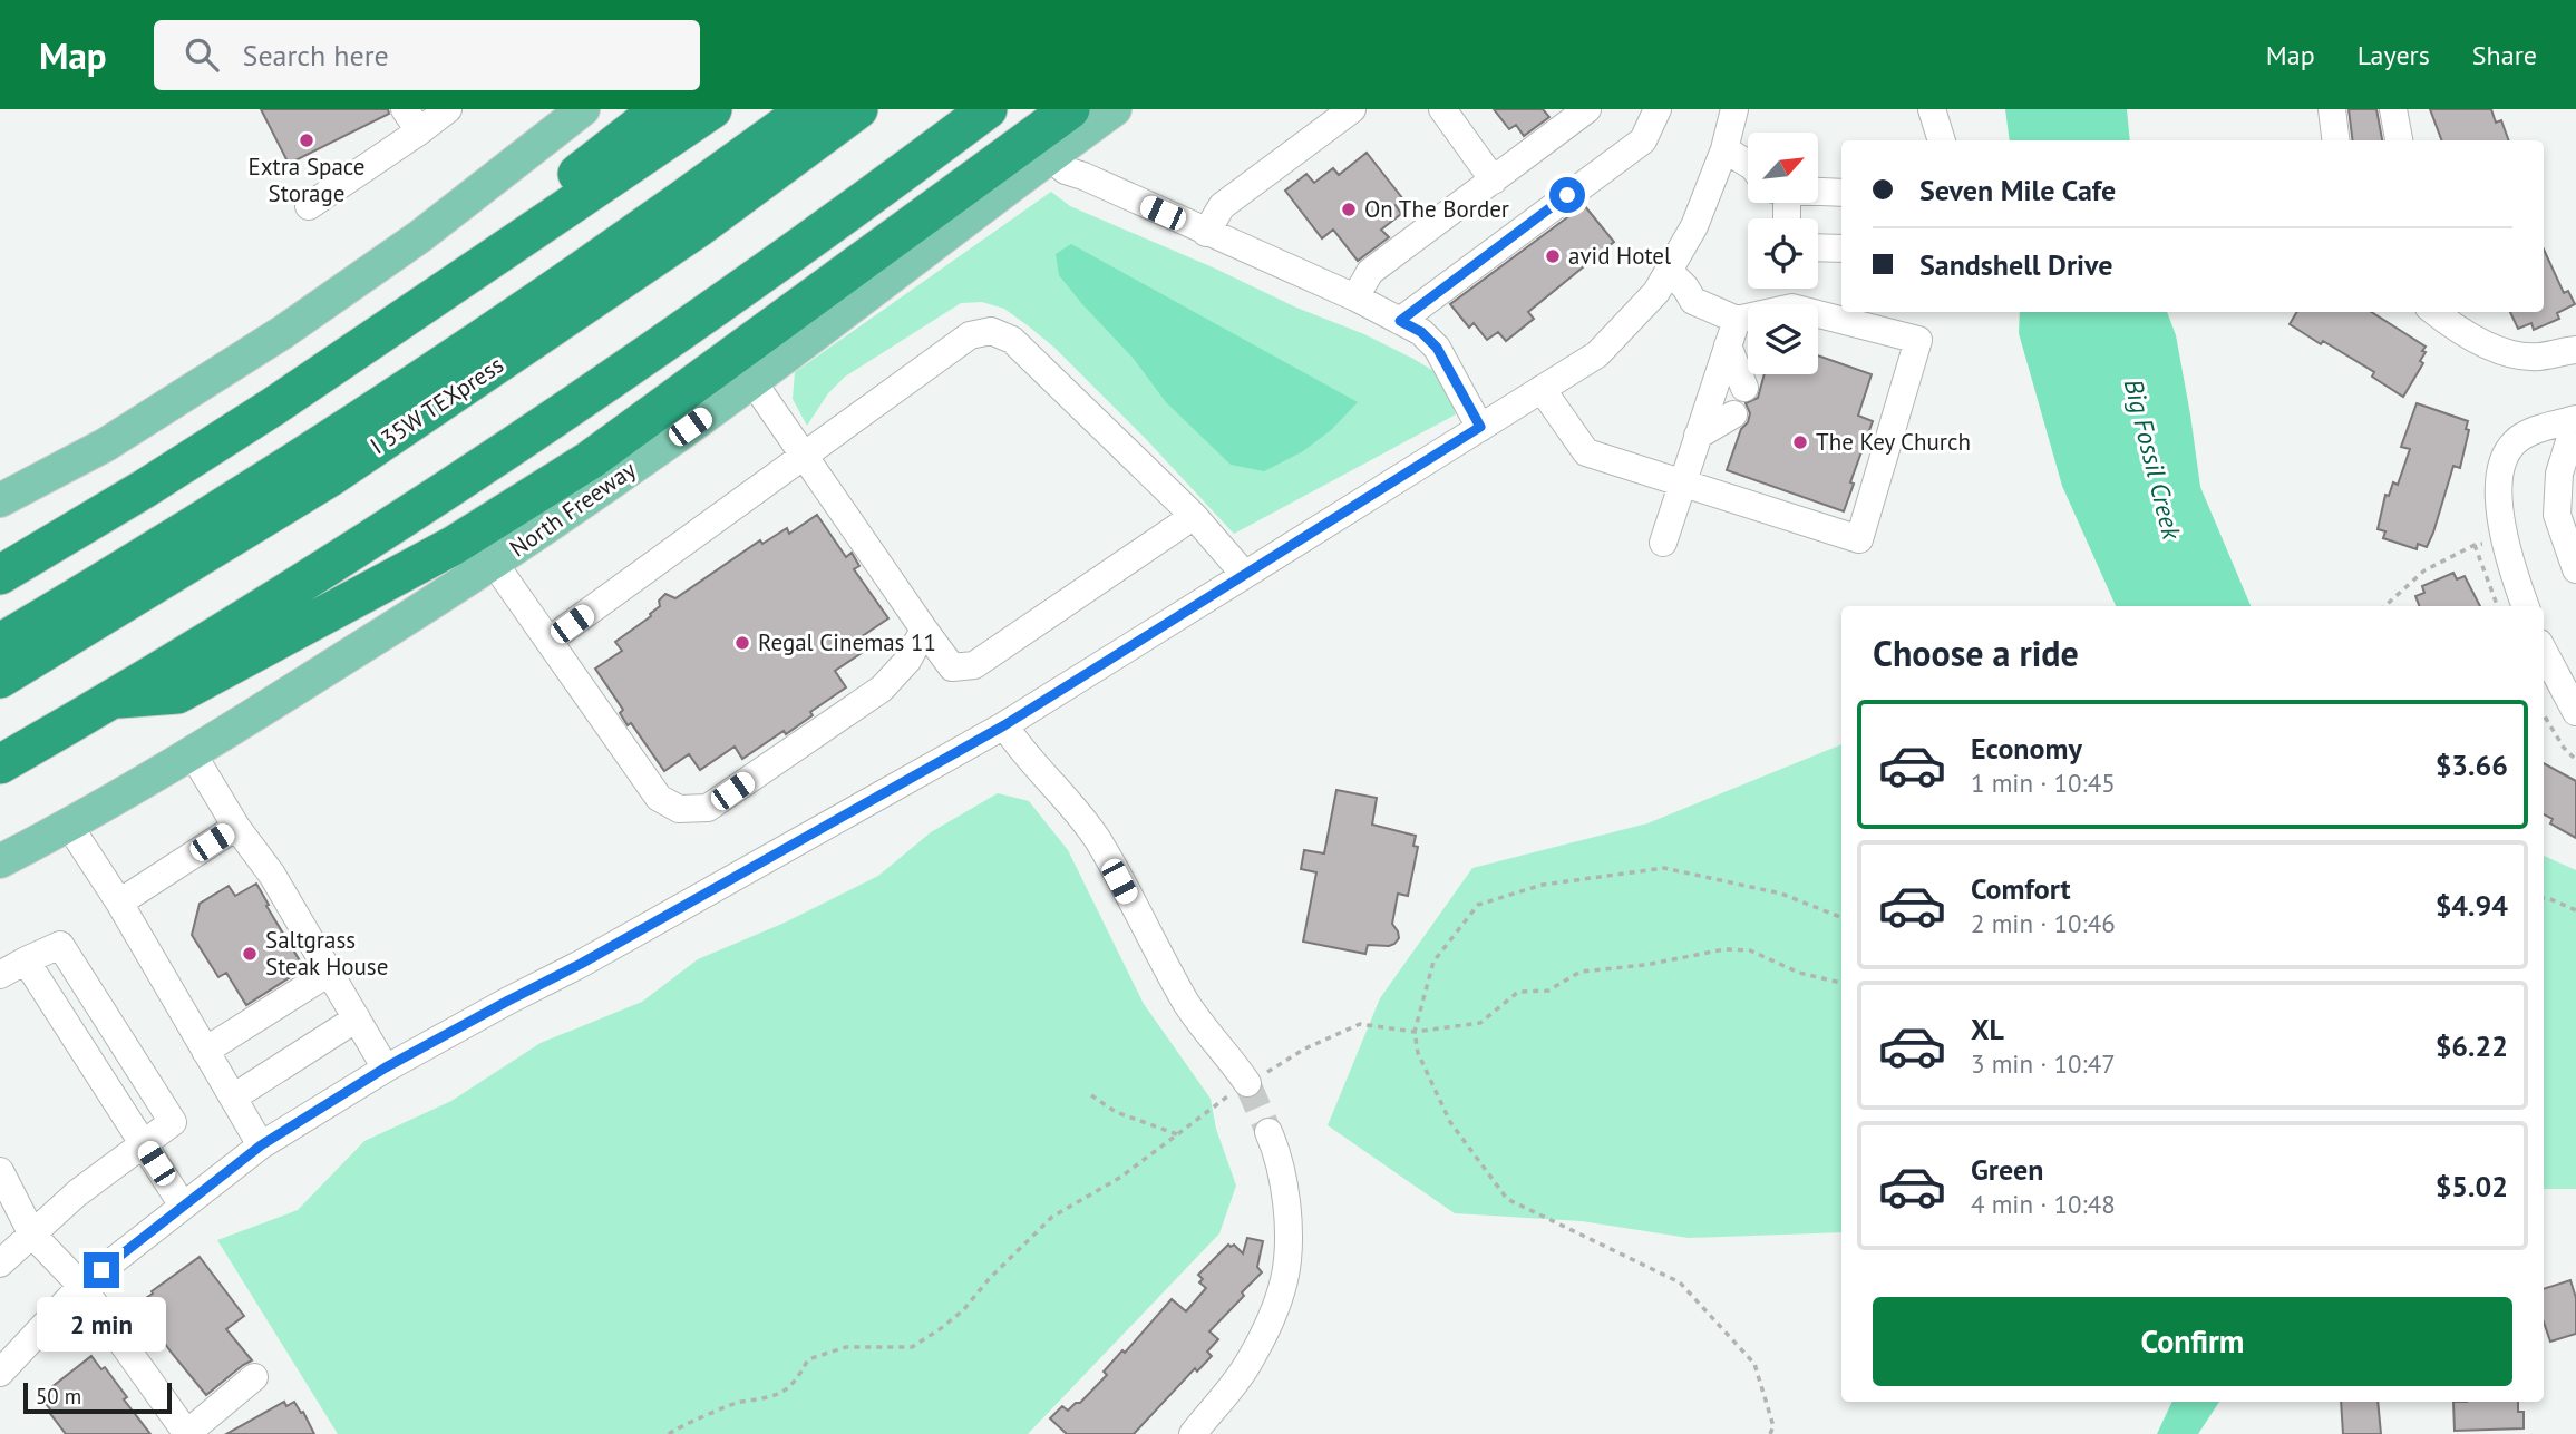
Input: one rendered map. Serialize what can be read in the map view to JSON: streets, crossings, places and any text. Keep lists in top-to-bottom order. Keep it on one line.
{"streets":{"highway":["I 35W TEXpress"],"main road":["North Freeway"]},"water":["Big Fossil Creek"],"places":["Extra Space Storage","On The Border","avid Hotel","The Key Church","Regal Cinemas 11","Saltgrass Steak House"],"scale_bar":"50 m","north":"top right","page":{"header":"Map","search":"Search here","nav":["Map","Layers","Share"],"banner":["Seven Mile Cafe","Sandshell Drive"],"heading":"Choose a ride","list":[{"name":"Economy","note":"1 min · 10:45","value":"$3.66"},{"name":"Comfort","note":"2 min · 10:46","value":"$4.94"},{"name":"XL","note":"3 min · 10:47","value":"$6.22"},{"name":"Green","note":"4 min · 10:48","value":"$5.02"}],"buttons":"Confirm","bubble":"2 min","scale":"50 m"}}
